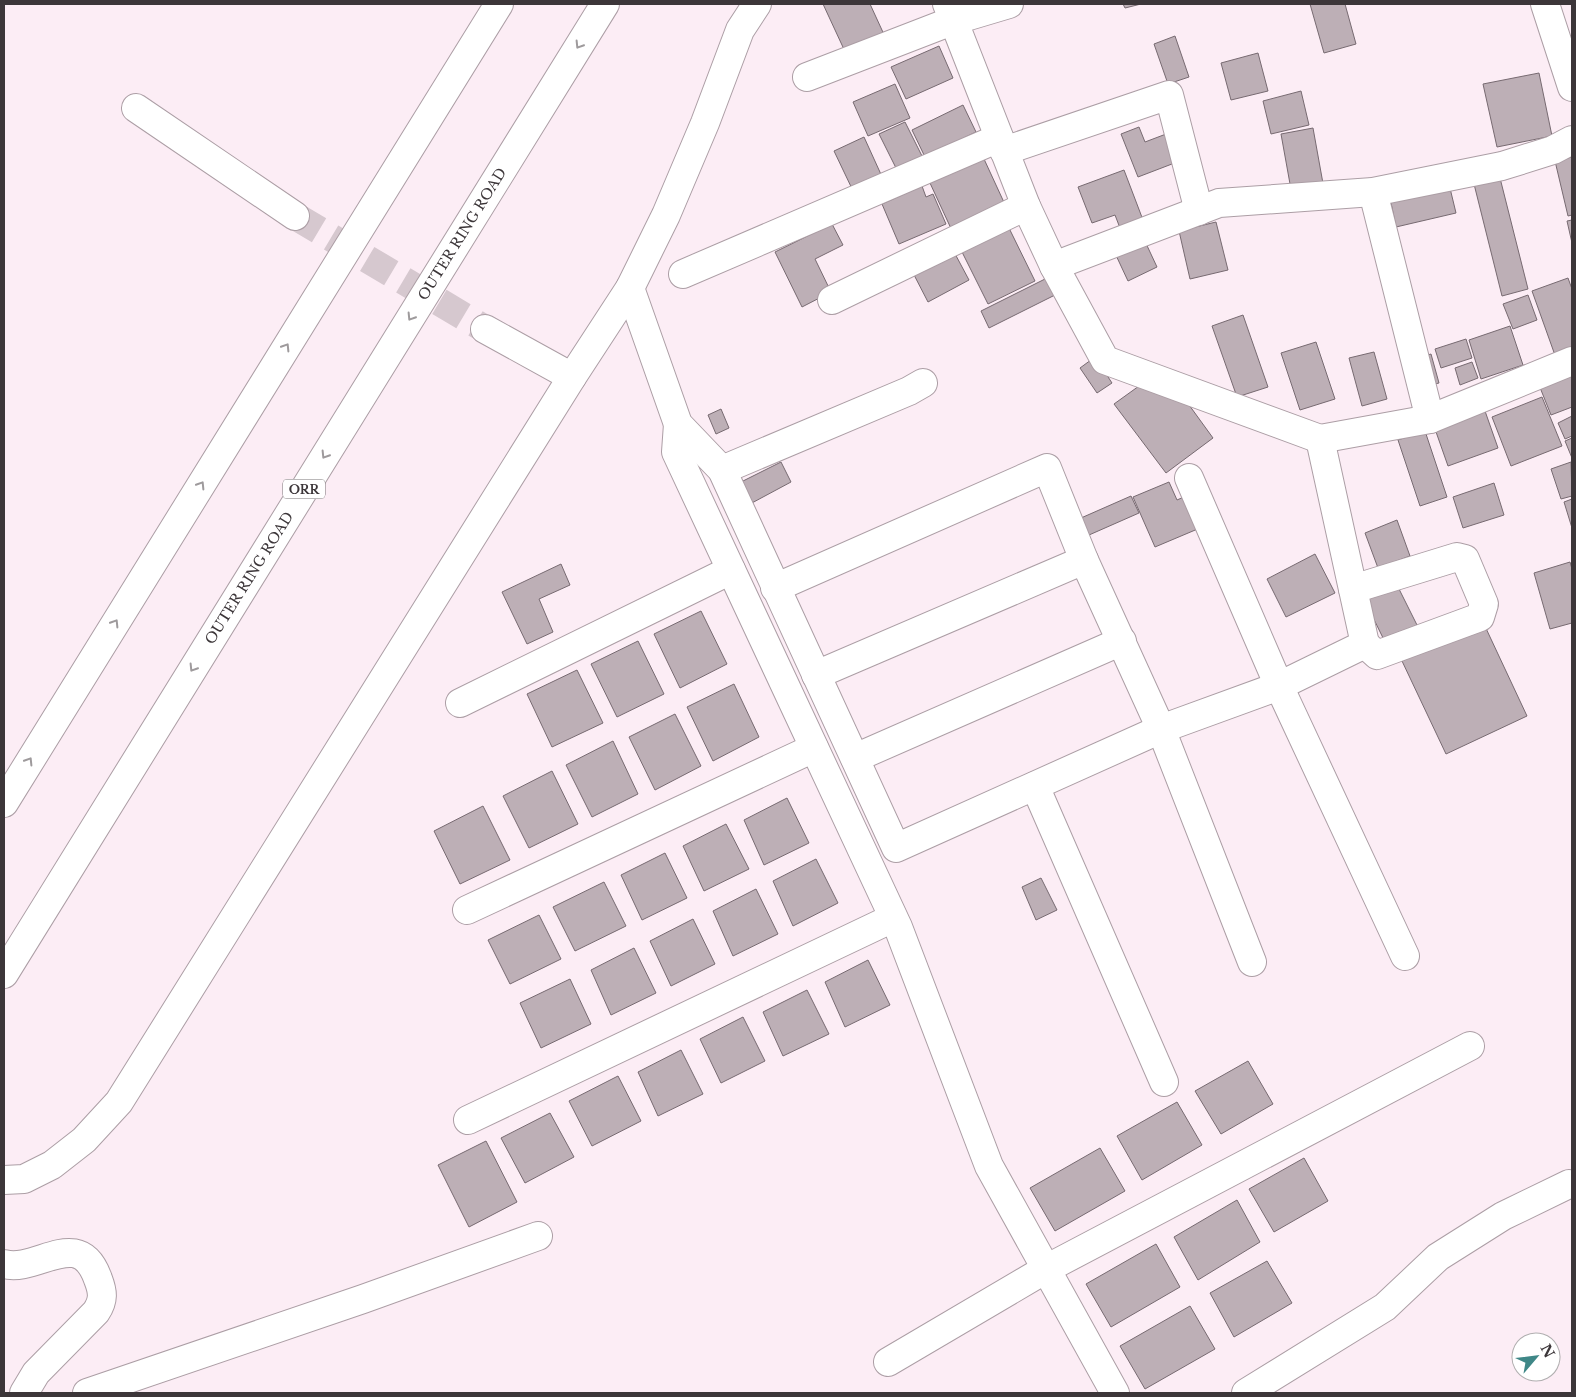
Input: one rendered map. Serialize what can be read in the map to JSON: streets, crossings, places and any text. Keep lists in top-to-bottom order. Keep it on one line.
{"streets":{"main road":["OUTER RING ROAD","ORR"]},"north":"top right"}
